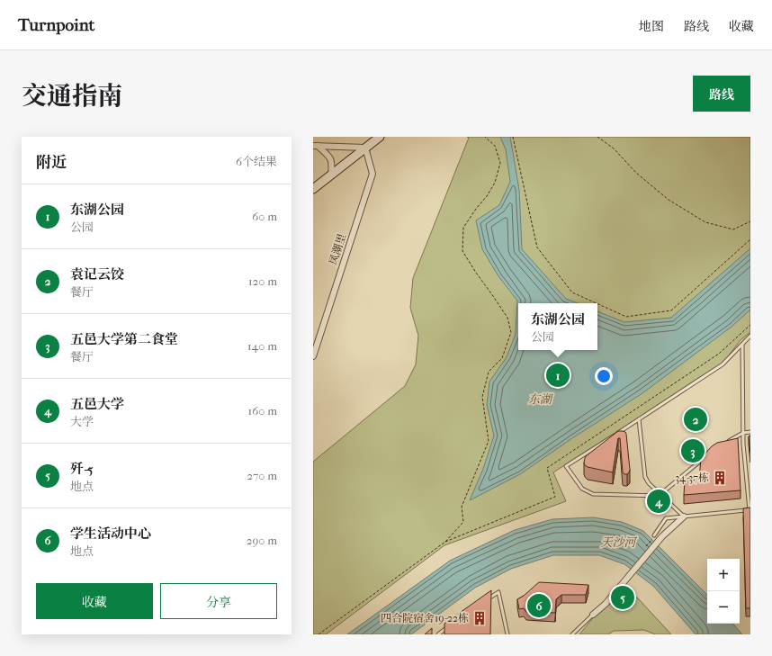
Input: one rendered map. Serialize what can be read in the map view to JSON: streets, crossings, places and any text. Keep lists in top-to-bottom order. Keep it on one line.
{"streets":{"street":["凤潮里"]},"water":["东湖","天沙河"],"places":{"building":["34-37栋","四合院宿舍19-22栋"]},"page":{"header":"Turnpoint","nav":["地图","路线","收藏"],"title":"交通指南","buttons":["路线",["收藏","分享"]],"heading":["附近","6个结果"],"list":[{"mark":"1","name":"东湖公园","note":"公园","value":"60 m"},{"mark":"2","name":"袁记云饺","note":"餐厅","value":"120 m"},{"mark":"3","name":"五邑大学第二食堂","note":"餐厅","value":"140 m"},{"mark":"4","name":"五邑大学","note":"大学","value":"160 m"},{"mark":"5","name":"歼-5","note":"地点","value":"270 m"},{"mark":"6","name":"学生活动中心","note":"地点","value":"290 m"}],"popup":["东湖公园","公园"],"pins":["1","2","3","4","5","6"],"map_buttons":["+","−"]}}
